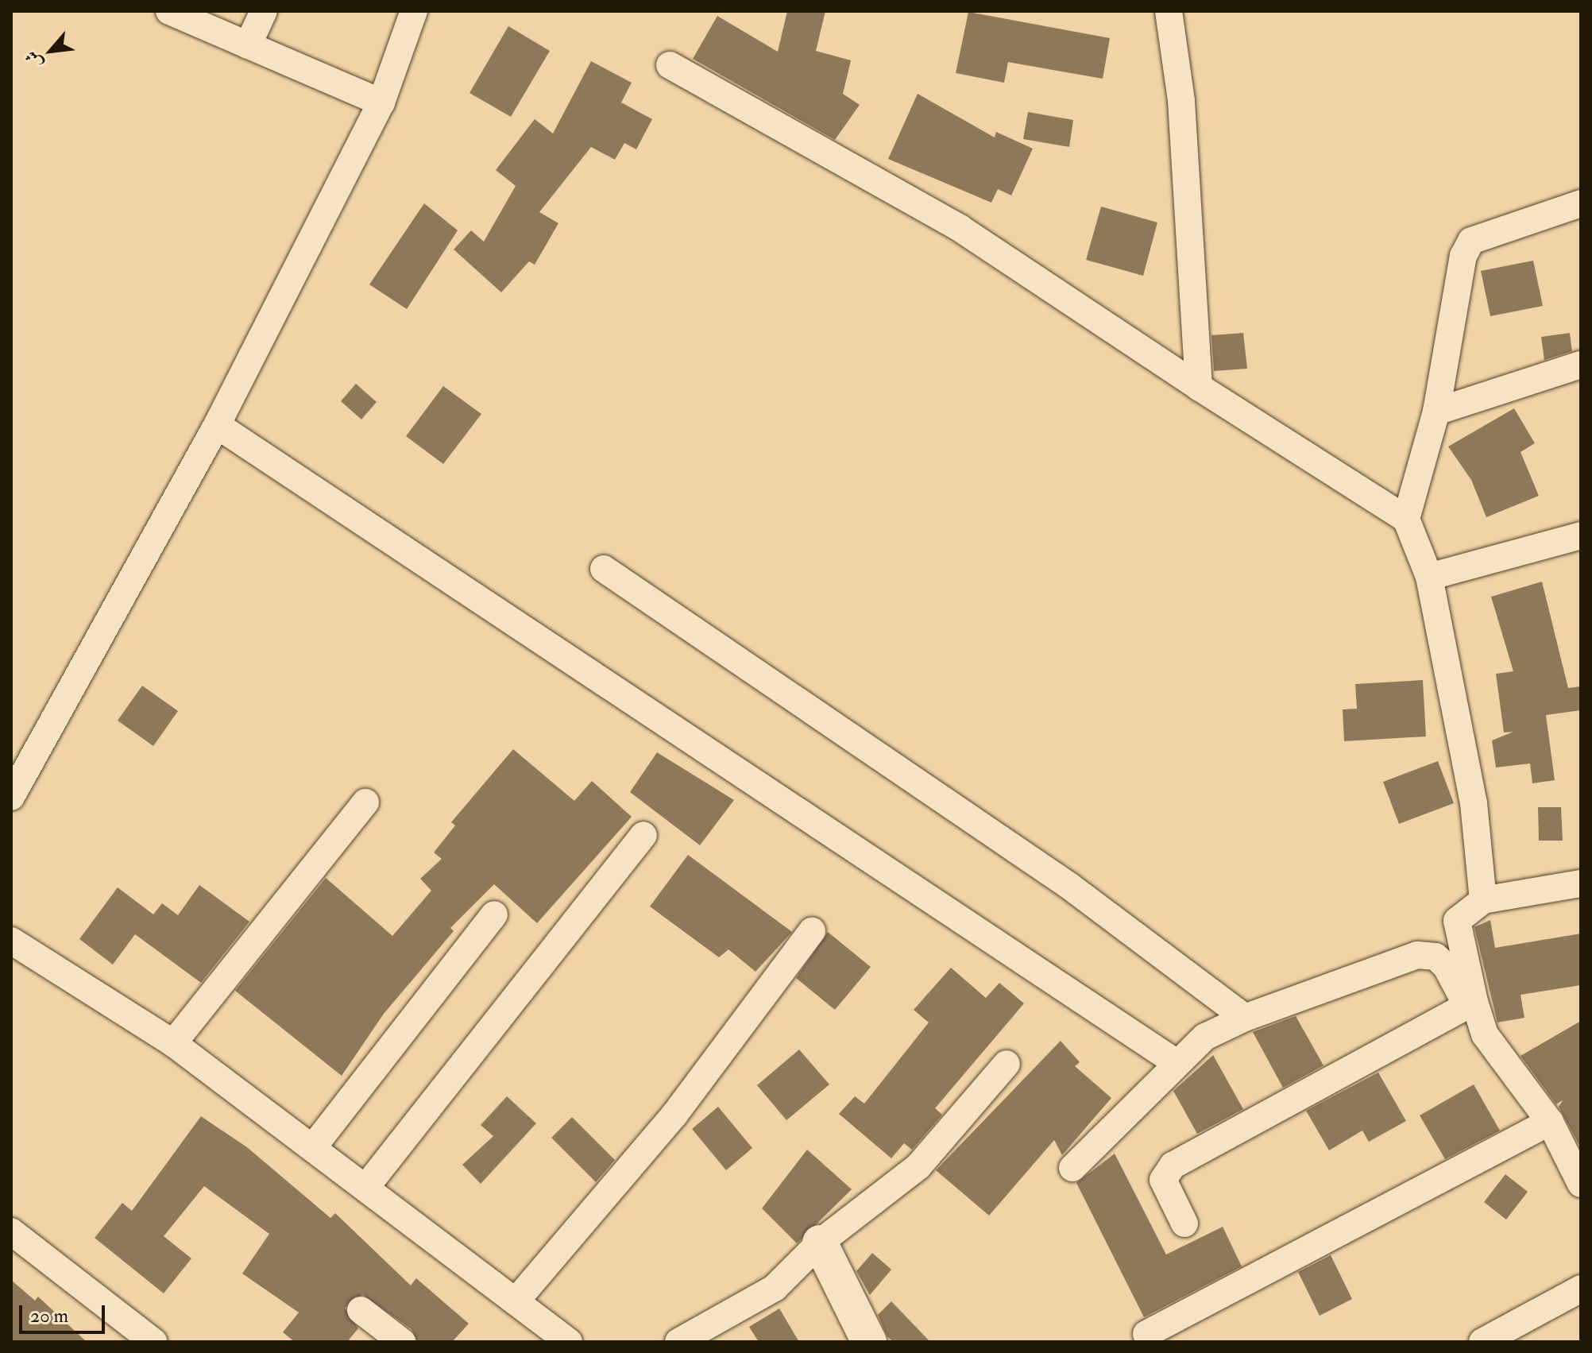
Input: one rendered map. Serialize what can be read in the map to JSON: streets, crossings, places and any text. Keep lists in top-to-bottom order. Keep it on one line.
{"scale_bar":"20 m","north":"bottom left"}
